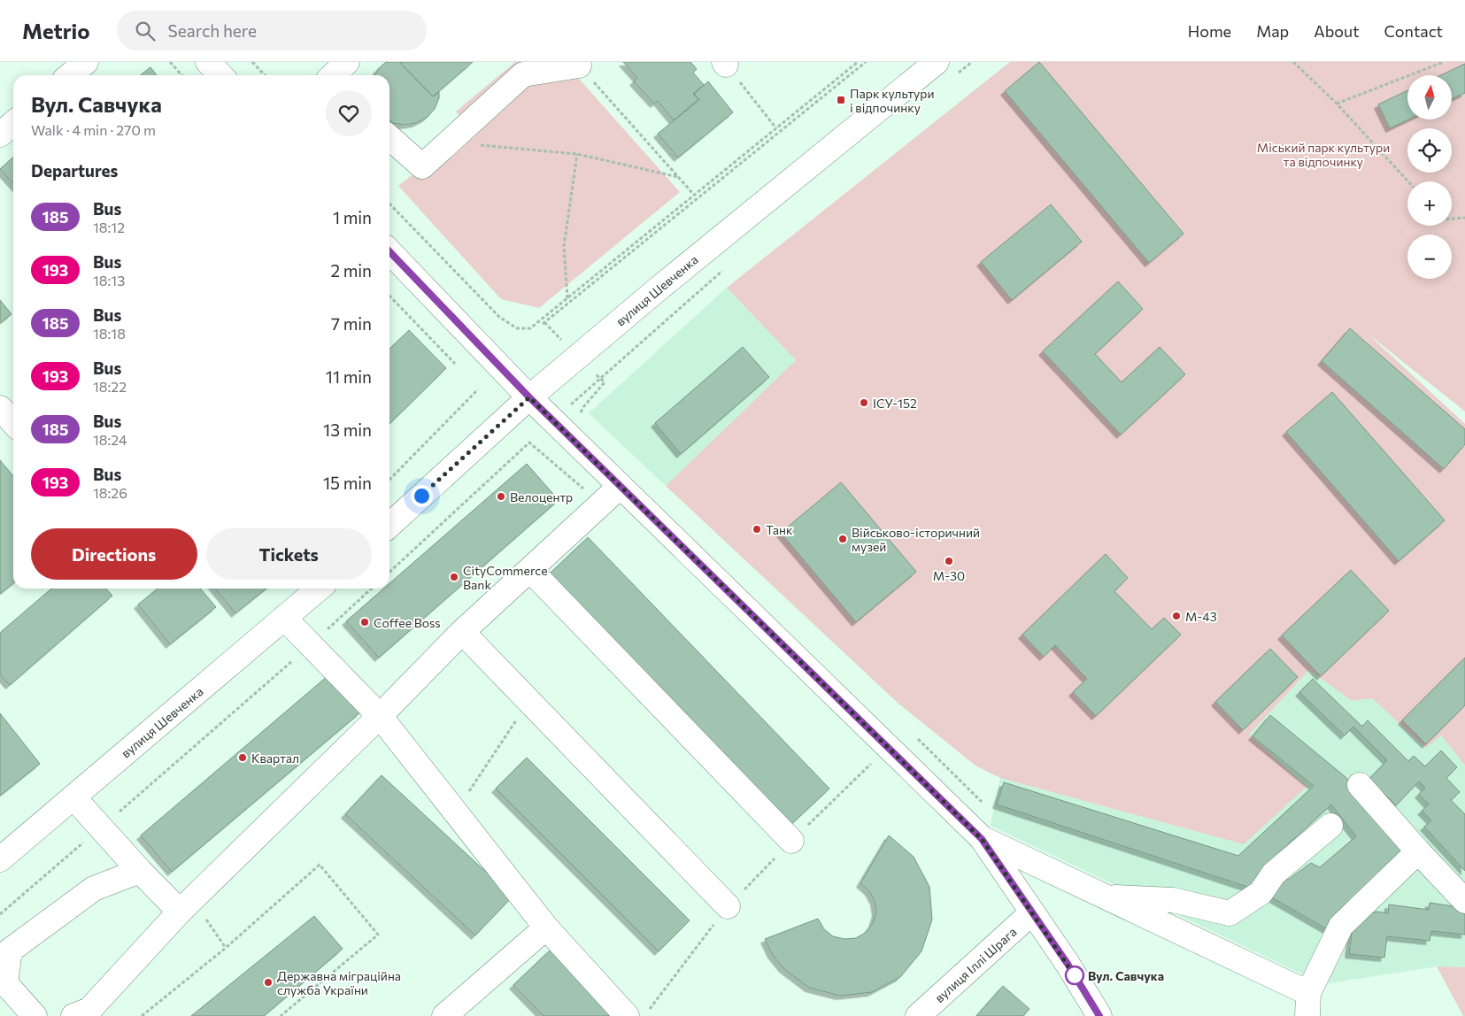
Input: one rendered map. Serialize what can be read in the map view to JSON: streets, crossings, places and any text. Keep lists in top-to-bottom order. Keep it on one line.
{"streets":{"main road":["вулиця Шевченка","вулиця Іллі Шрага"]},"parks":["Міський парк культури та відпочинку"],"places":{"transit":["Парк культури і відпочинку"],"other":["ІСУ-152","Велоцентр","Танк","Військово-історичний музей","М-30","CityCommerce Bank","М-43","Coffee Boss","Квартал","Вул. Савчука","Державна міграційна служба України"]},"lines":["bus line 185"],"north":"top","page":{"header":"Metrio","search":"Search here","nav":["Home","Map","About","Contact"],"map_buttons":["+","−"],"heading":[["Вул. Савчука","Walk · 4 min · 270 m"],"Departures"],"list":[{"mark":"185","name":"Bus","note":"18:12","value":"1 min"},{"mark":"193","name":"Bus","note":"18:13","value":"2 min"},{"mark":"185","name":"Bus","note":"18:18","value":"7 min"},{"mark":"193","name":"Bus","note":"18:22","value":"11 min"},{"mark":"185","name":"Bus","note":"18:24","value":"13 min"},{"mark":"193","name":"Bus","note":"18:26","value":"15 min"}],"buttons":["Directions","Tickets"]}}
